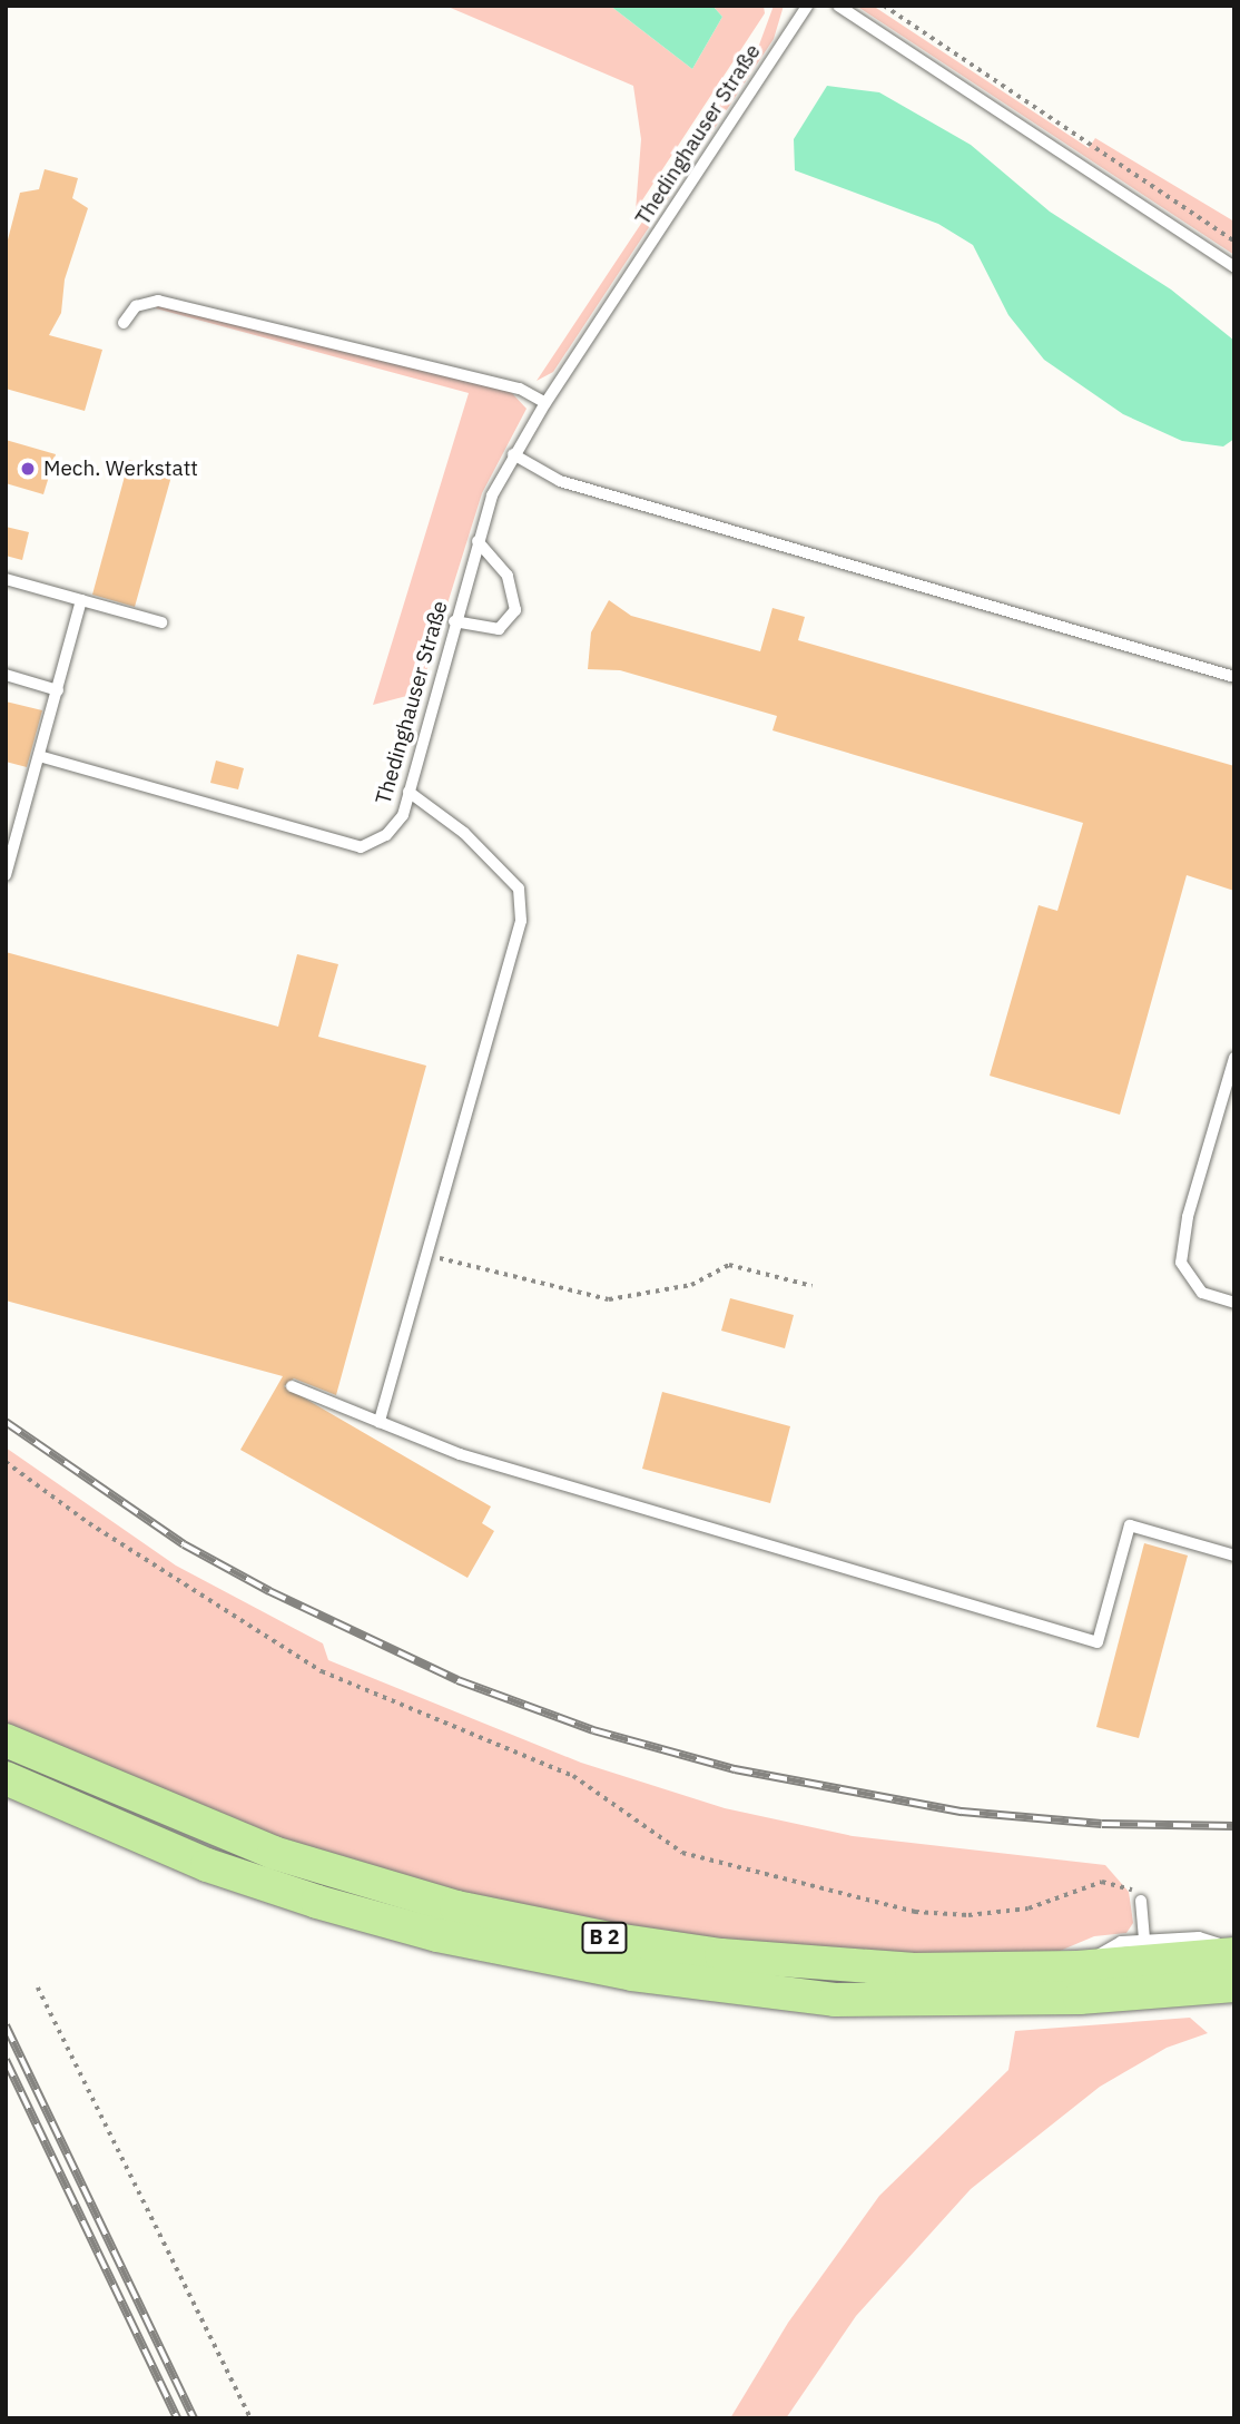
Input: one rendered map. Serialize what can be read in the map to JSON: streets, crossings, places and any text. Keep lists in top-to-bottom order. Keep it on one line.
{"streets":{"main road":["B 2"],"lane":["Thedinghauser Straße"]},"places":["Mech. Werkstatt"]}
